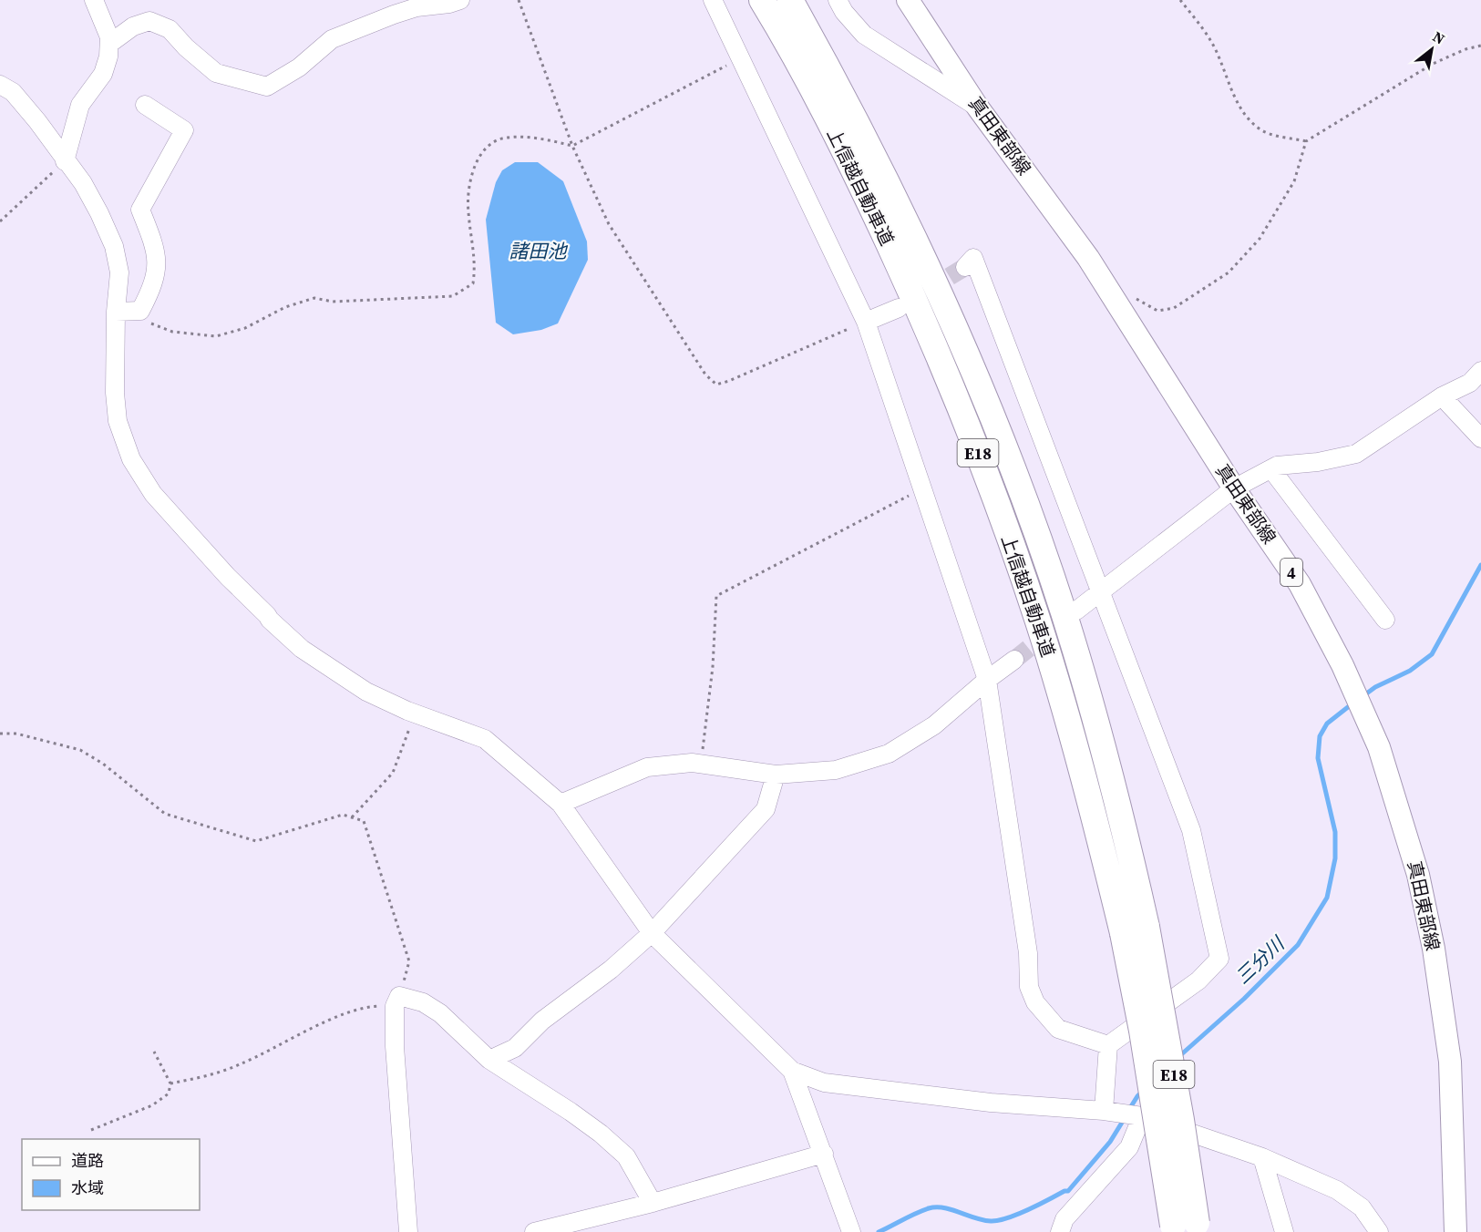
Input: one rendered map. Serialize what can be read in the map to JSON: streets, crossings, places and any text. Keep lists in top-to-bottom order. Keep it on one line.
{"streets":{"highway":["上信越自動車道","E18"],"main road":["真田東部線","4"]},"water":["諸田池","三分川"],"legend":["道路","水域"],"north":"top right"}
